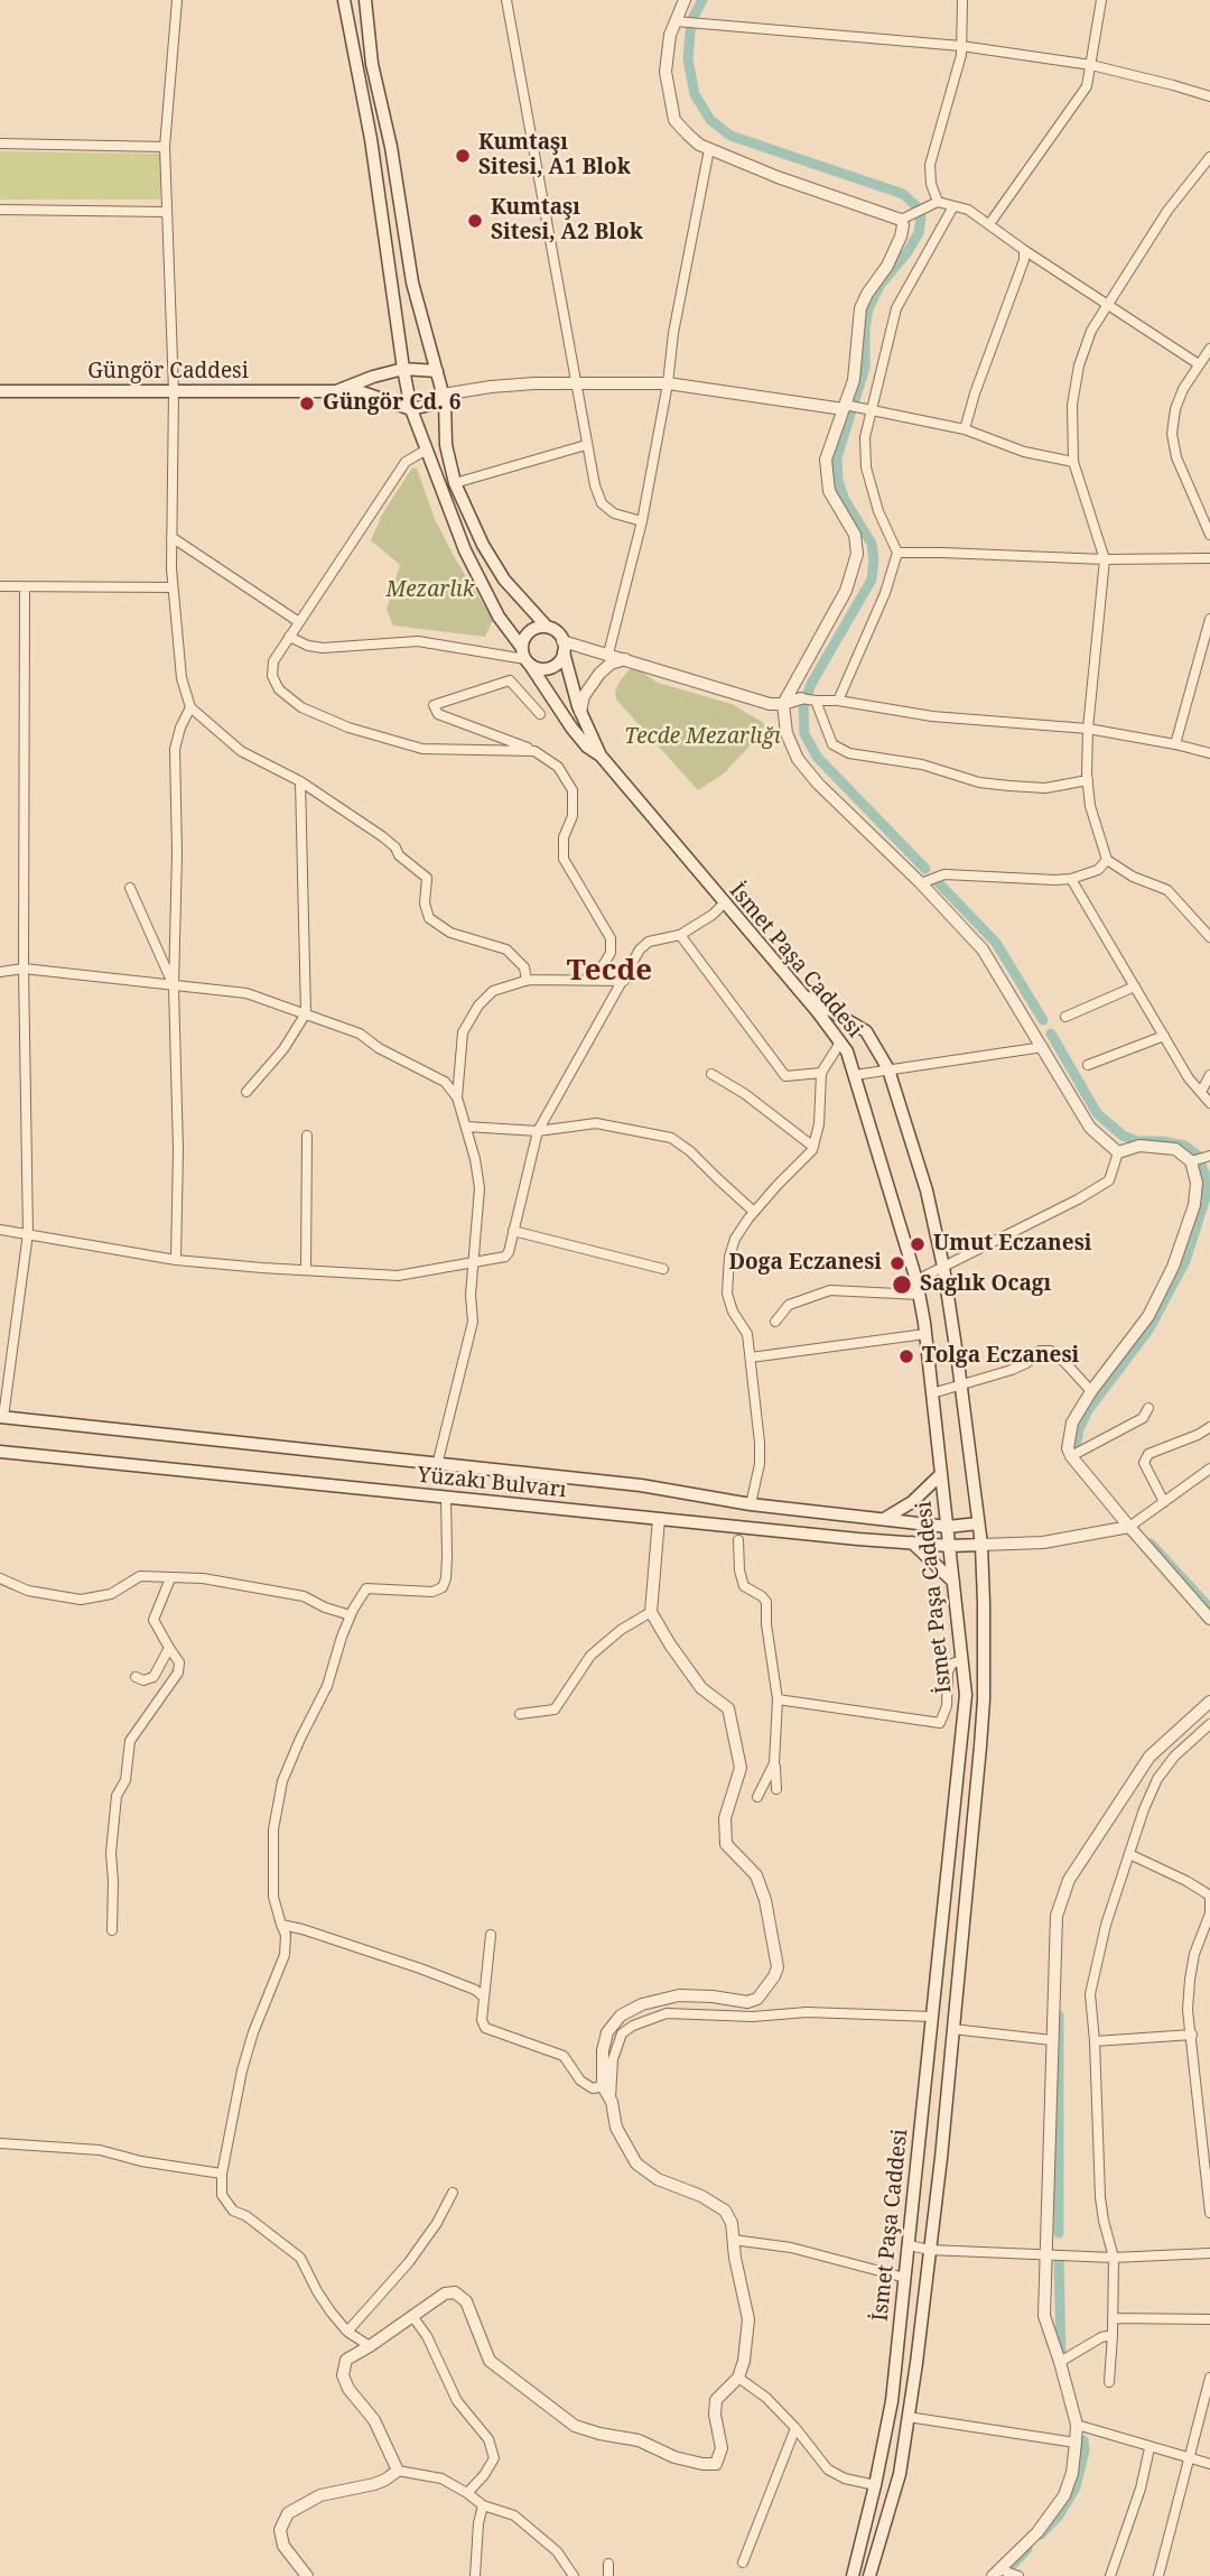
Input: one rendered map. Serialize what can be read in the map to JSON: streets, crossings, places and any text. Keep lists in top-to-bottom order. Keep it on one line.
{"streets":{"main road":["Güngör Caddesi","İsmet Paşa Caddesi","Yüzakı Bulvarı"]},"crossings":[["İsmet Paşa Caddesi","Yüzakı Bulvarı"]],"districts":["Tecde"],"parks":["Mezarlık","Tecde Mezarlığı"],"places":["Kumtaşı Sitesi, A1 Blok","Kumtaşı Sitesi, A2 Blok","Güngör Cd. 6","Umut Eczanesi","Doga Eczanesi","Saglık Ocagı","Tolga Eczanesi"]}
